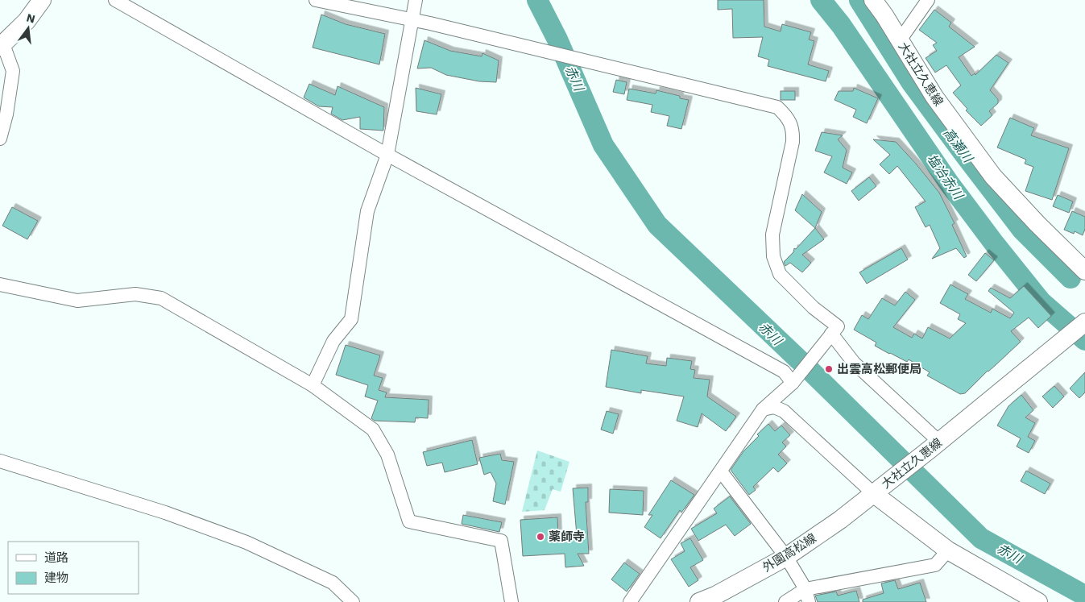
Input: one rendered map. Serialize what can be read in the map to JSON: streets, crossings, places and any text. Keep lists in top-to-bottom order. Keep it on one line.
{"streets":{"main road":["大社立久恵線","外園高松線"]},"crossings":[["大社立久恵線","外園高松線"]],"water":["赤川","高瀬川","塩冶赤川"],"places":["出雲高松郵便局","薬師寺"],"legend":["道路","建物"],"north":"top"}
